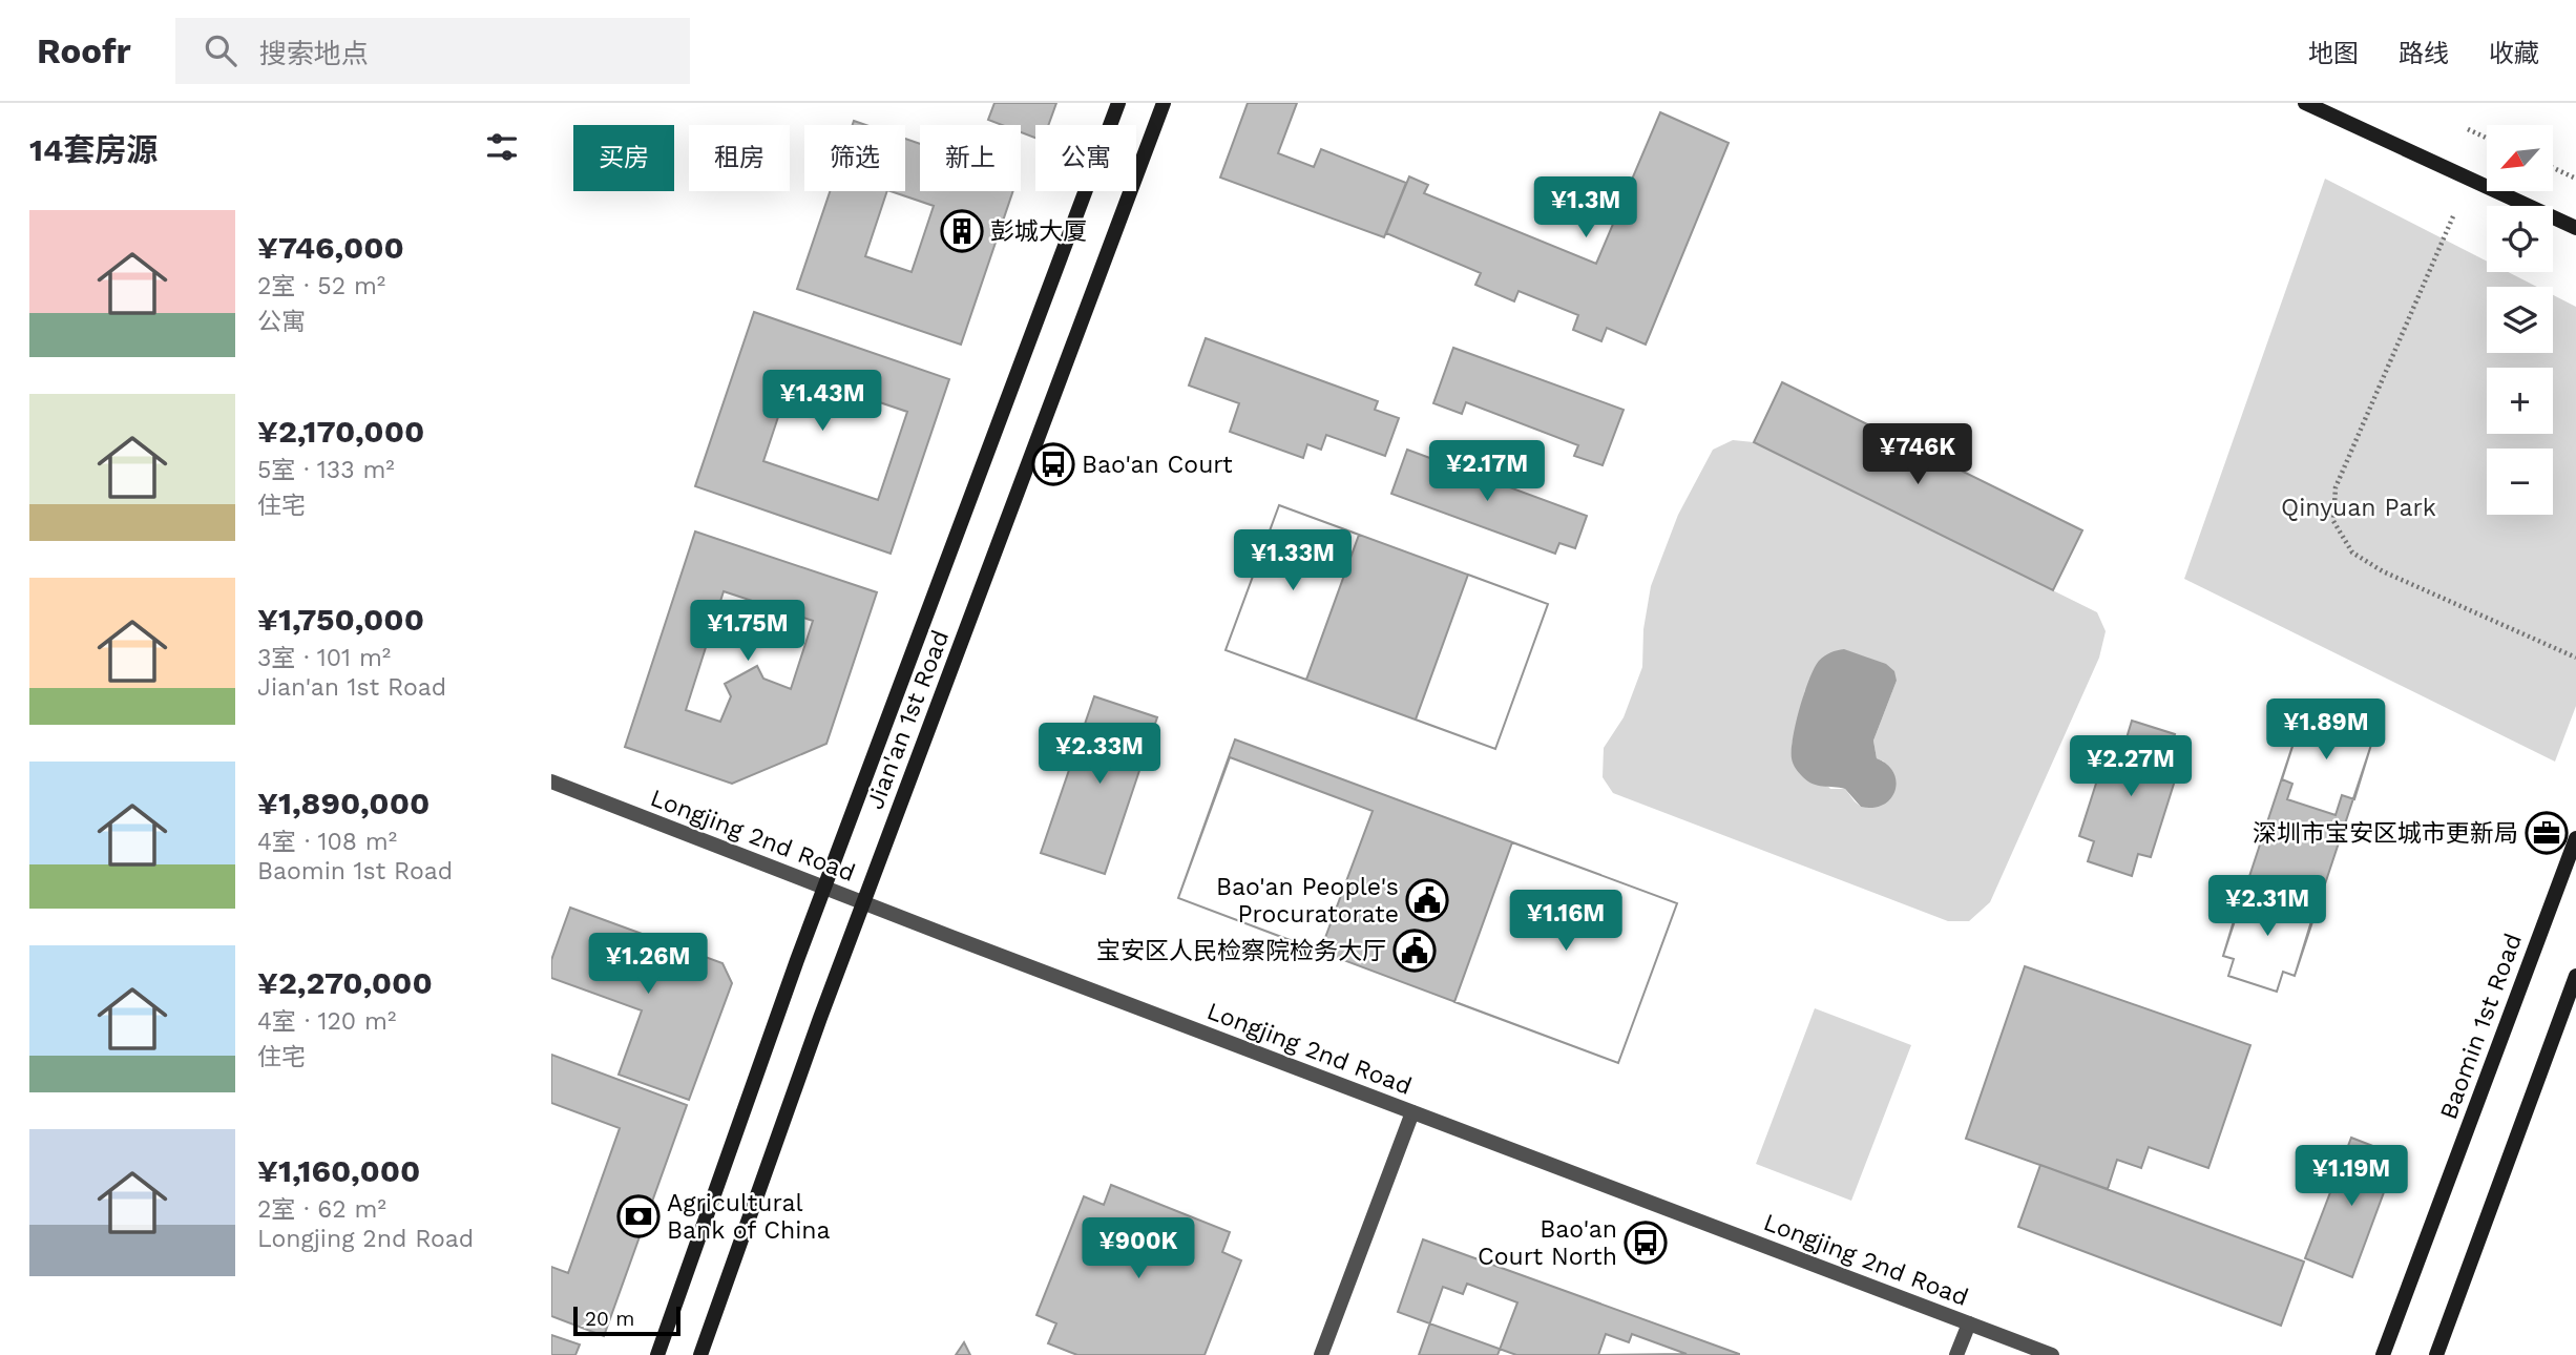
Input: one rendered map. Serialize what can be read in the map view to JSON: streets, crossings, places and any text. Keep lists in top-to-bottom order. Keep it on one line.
{"streets":{"main road":["Jian'an 1st Road","Baomin 1st Road"],"street":["Longjing 2nd Road"]},"crossings":[["Jian'an 1st Road","Longjing 2nd Road"]],"parks":["Qinyuan Park"],"places":{"building":["彭城大厦"],"bus stop":["Bao'an Court","Bao'an Court North"],"office":["深圳市宝安区城市更新局"],"public building":["Bao'an People's Procuratorate","宝安区人民检察院检务大厅"],"bank":["Agricultural Bank of China"]},"scale_bar":"20 m","north":"bottom left","page":{"header":"Roofr","search":"搜索地点","nav":["地图","路线","收藏"],"heading":"14套房源","map_buttons":["+","−"],"chip":["买房","租房","筛选","新上","公寓"],"price":["¥1.3M","¥1.43M","¥746K","¥2.17M","¥1.33M","¥1.75M","¥1.89M","¥2.33M","¥2.27M","¥2.31M","¥1.16M","¥1.26M","¥1.19M","¥900K"],"list":[{"name":"¥746,000","note":"2室 · 52 m² · 公寓"},{"name":"¥2,170,000","note":"5室 · 133 m² · 住宅"},{"name":"¥1,750,000","note":"3室 · 101 m² · Jian'an 1st Road"},{"name":"¥1,890,000","note":"4室 · 108 m² · Baomin 1st Road"},{"name":"¥2,270,000","note":"4室 · 120 m² · 住宅"},{"name":"¥1,160,000","note":"2室 · 62 m² · Longjing 2nd Road"}],"scale":"20 m"}}
